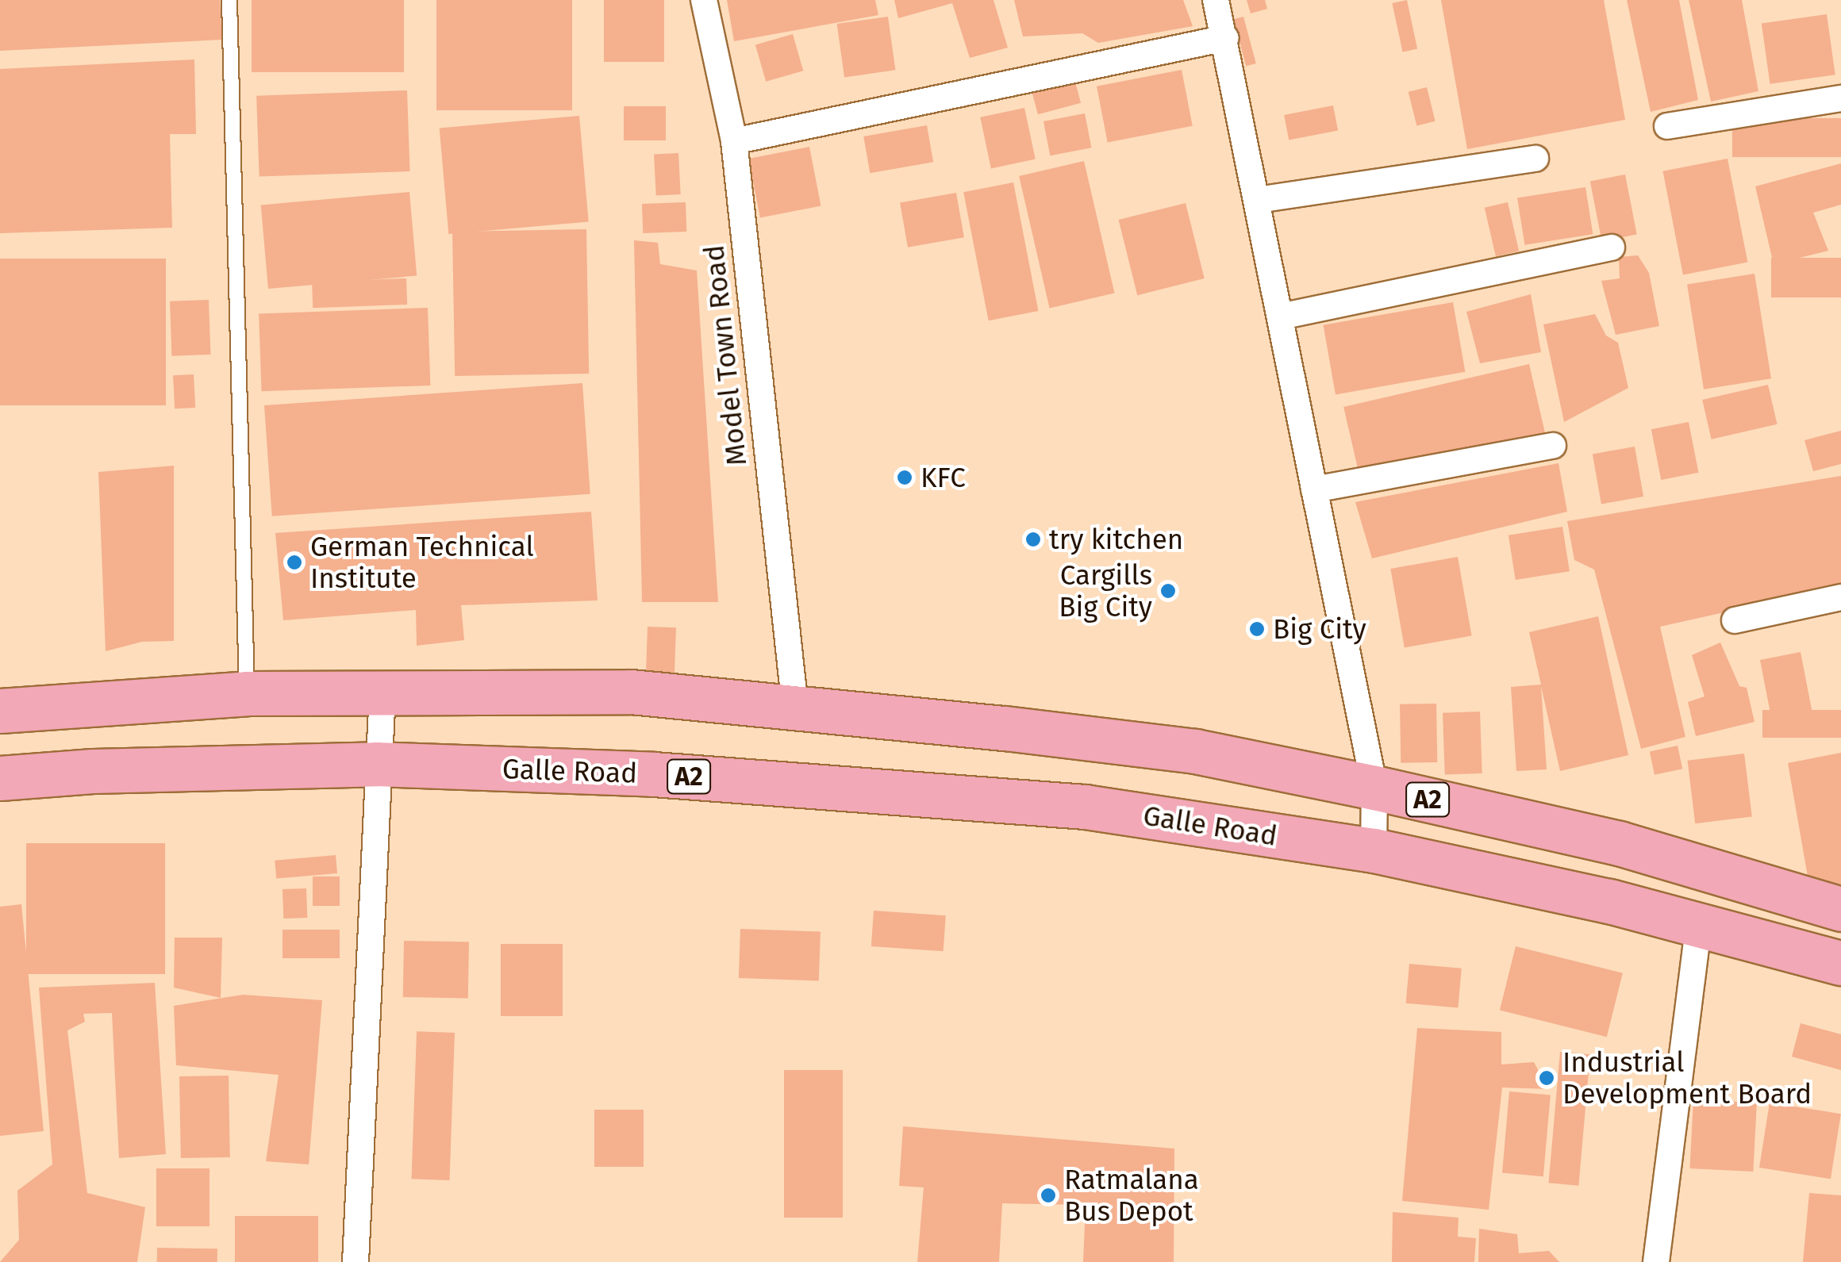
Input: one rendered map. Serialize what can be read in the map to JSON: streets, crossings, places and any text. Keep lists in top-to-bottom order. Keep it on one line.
{"streets":{"highway":["Galle Road","A2"],"street":["Model Town Road"]},"crossings":[["Model Town Road","A2"],["Galle Road","A2"]],"places":["KFC","try kitchen","German Technical Institute","Cargills Big City","Big City","Industrial Development Board","Ratmalana Bus Depot"]}
